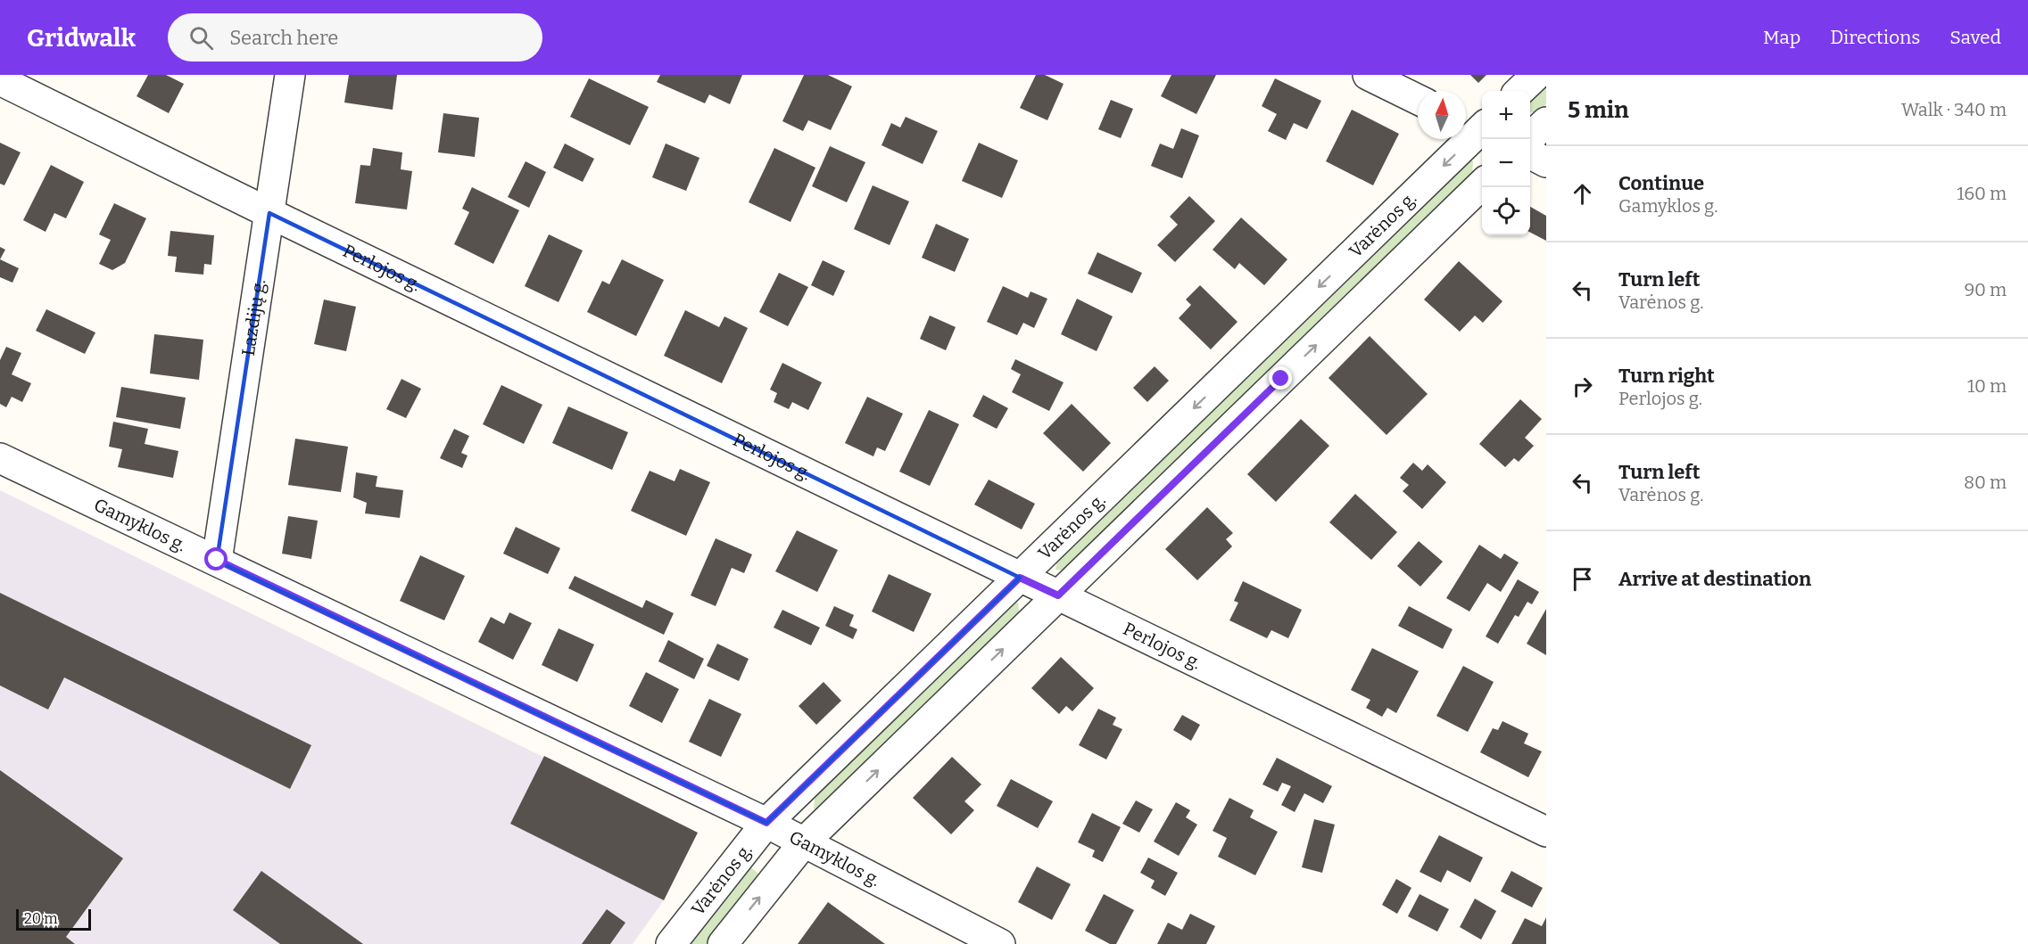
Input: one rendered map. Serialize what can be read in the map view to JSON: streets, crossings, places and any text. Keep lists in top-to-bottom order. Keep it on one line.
{"streets":{"street":["Varėnos g.","Perlojos g.","Lazdijų g.","Gamyklos g."]},"crossings":[["Varėnos g.","Perlojos g."],["Varėnos g.","Gamyklos g."],["Perlojos g.","Lazdijų g."],["Lazdijų g.","Gamyklos g."]],"scale_bar":"20 m","north":"top","page":{"header":"Gridwalk","search":"Search here","nav":["Map","Directions","Saved"],"heading":["5 min","Walk · 340 m"],"map_buttons":["+","−"],"list":[["Continue","Gamyklos g.","160 m"],["Turn left","Varėnos g.","90 m"],["Turn right","Perlojos g.","10 m"],["Turn left","Varėnos g.","80 m"],"Arrive at destination"],"scale":"20 m"}}
